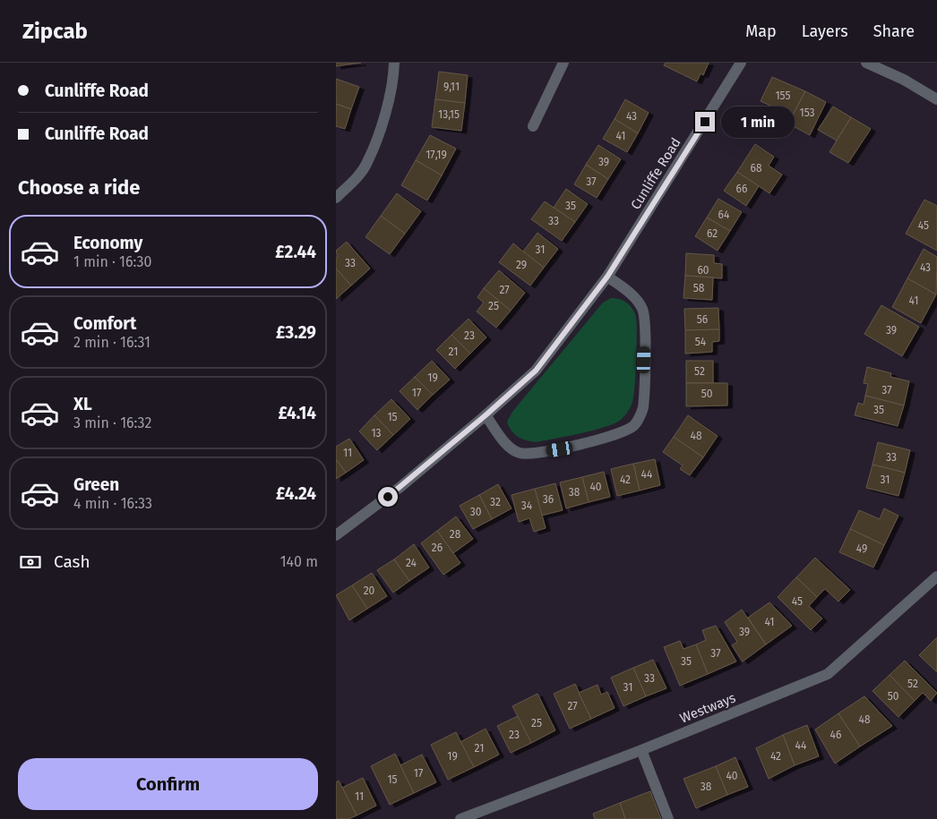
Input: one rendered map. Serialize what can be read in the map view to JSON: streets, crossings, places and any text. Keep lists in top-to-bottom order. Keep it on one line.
{"streets":{"street":["Cunliffe Road","Westways"]},"house_numbers":["9,11","155","153","13,15","43","41","17,19","39","68","37","66","35","64","33","45","62","31","33","29","43","60","58","27","41","25","56","39","23","54","21","52","19","37","17","50","35","15","13","48","11","33","44","42","31","40","38","36","32","34","30","28","26","49","24","20","45","41","39","37","35","33","52","31","50","27","48","25","23","46","44","21","19","42","17","40","15","38","11"],"page":{"header":"Zipcab","nav":["Map","Layers","Share"],"banner":["Cunliffe Road","Cunliffe Road"],"bubble":"1 min","heading":"Choose a ride","list":[{"name":"Economy","note":"1 min · 16:30","value":"£2.44"},{"name":"Comfort","note":"2 min · 16:31","value":"£3.29"},{"name":"XL","note":"3 min · 16:32","value":"£4.14"},{"name":"Green","note":"4 min · 16:33","value":"£4.24"}],"pay":["Cash","140 m"],"buttons":"Confirm"}}
